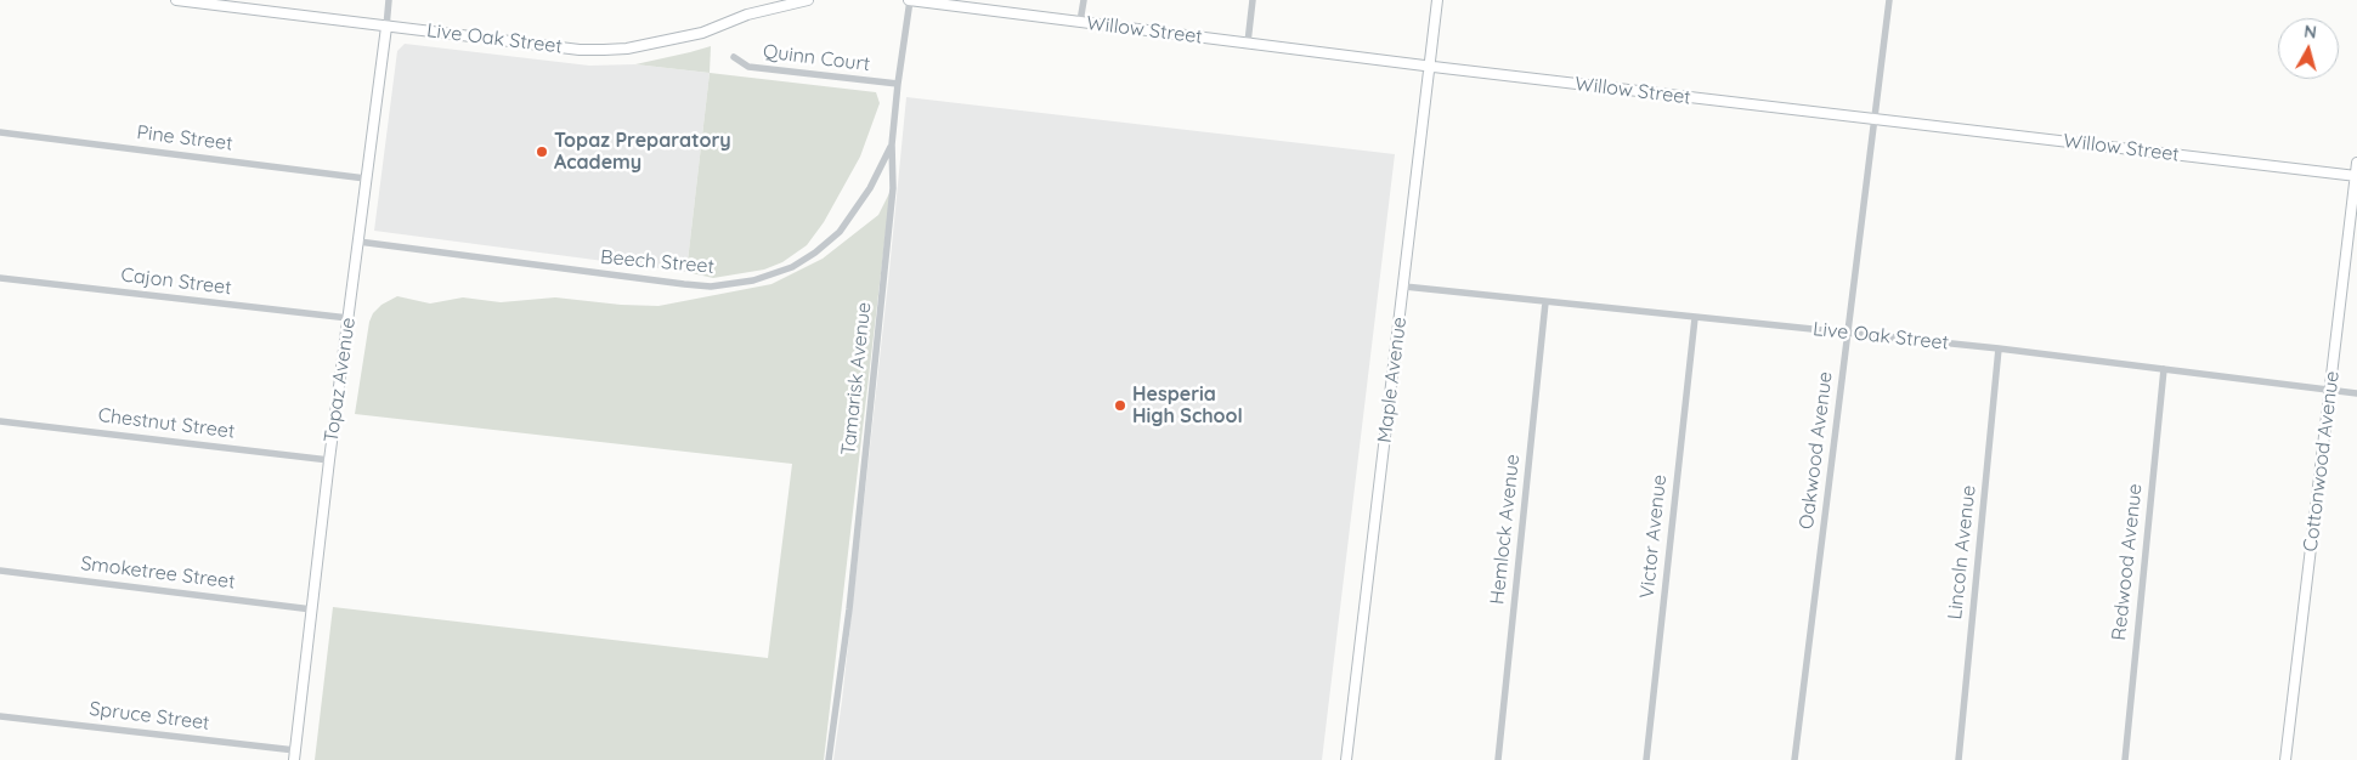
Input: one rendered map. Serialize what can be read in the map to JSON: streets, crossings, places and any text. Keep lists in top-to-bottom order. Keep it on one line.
{"streets":{"street":["Willow Street","Live Oak Street","Quinn Court","Pine Street","Beech Street","Cajon Street","Tamarisk Avenue","Topaz Avenue","Maple Avenue","Chestnut Street","Oakwood Avenue","Cottonwood Avenue","Hemlock Avenue","Victor Avenue","Lincoln Avenue","Redwood Avenue","Smoketree Street","Spruce Street"]},"crossings":[["Willow Street","Tamarisk Avenue"],["Willow Street","Maple Avenue"],["Willow Street","Oakwood Avenue"],["Willow Street","Cottonwood Avenue"],["Live Oak Street","Topaz Avenue"],["Live Oak Street","Maple Avenue"],["Live Oak Street","Oakwood Avenue"],["Live Oak Street","Cottonwood Avenue"],["Live Oak Street","Hemlock Avenue"],["Live Oak Street","Victor Avenue"],["Live Oak Street","Lincoln Avenue"],["Live Oak Street","Redwood Avenue"],["Quinn Court","Tamarisk Avenue"],["Pine Street","Topaz Avenue"],["Beech Street","Tamarisk Avenue"],["Beech Street","Topaz Avenue"],["Cajon Street","Topaz Avenue"],["Topaz Avenue","Chestnut Street"],["Topaz Avenue","Smoketree Street"],["Topaz Avenue","Spruce Street"]],"places":["Topaz Preparatory Academy","Hesperia High School"],"north":"top"}
